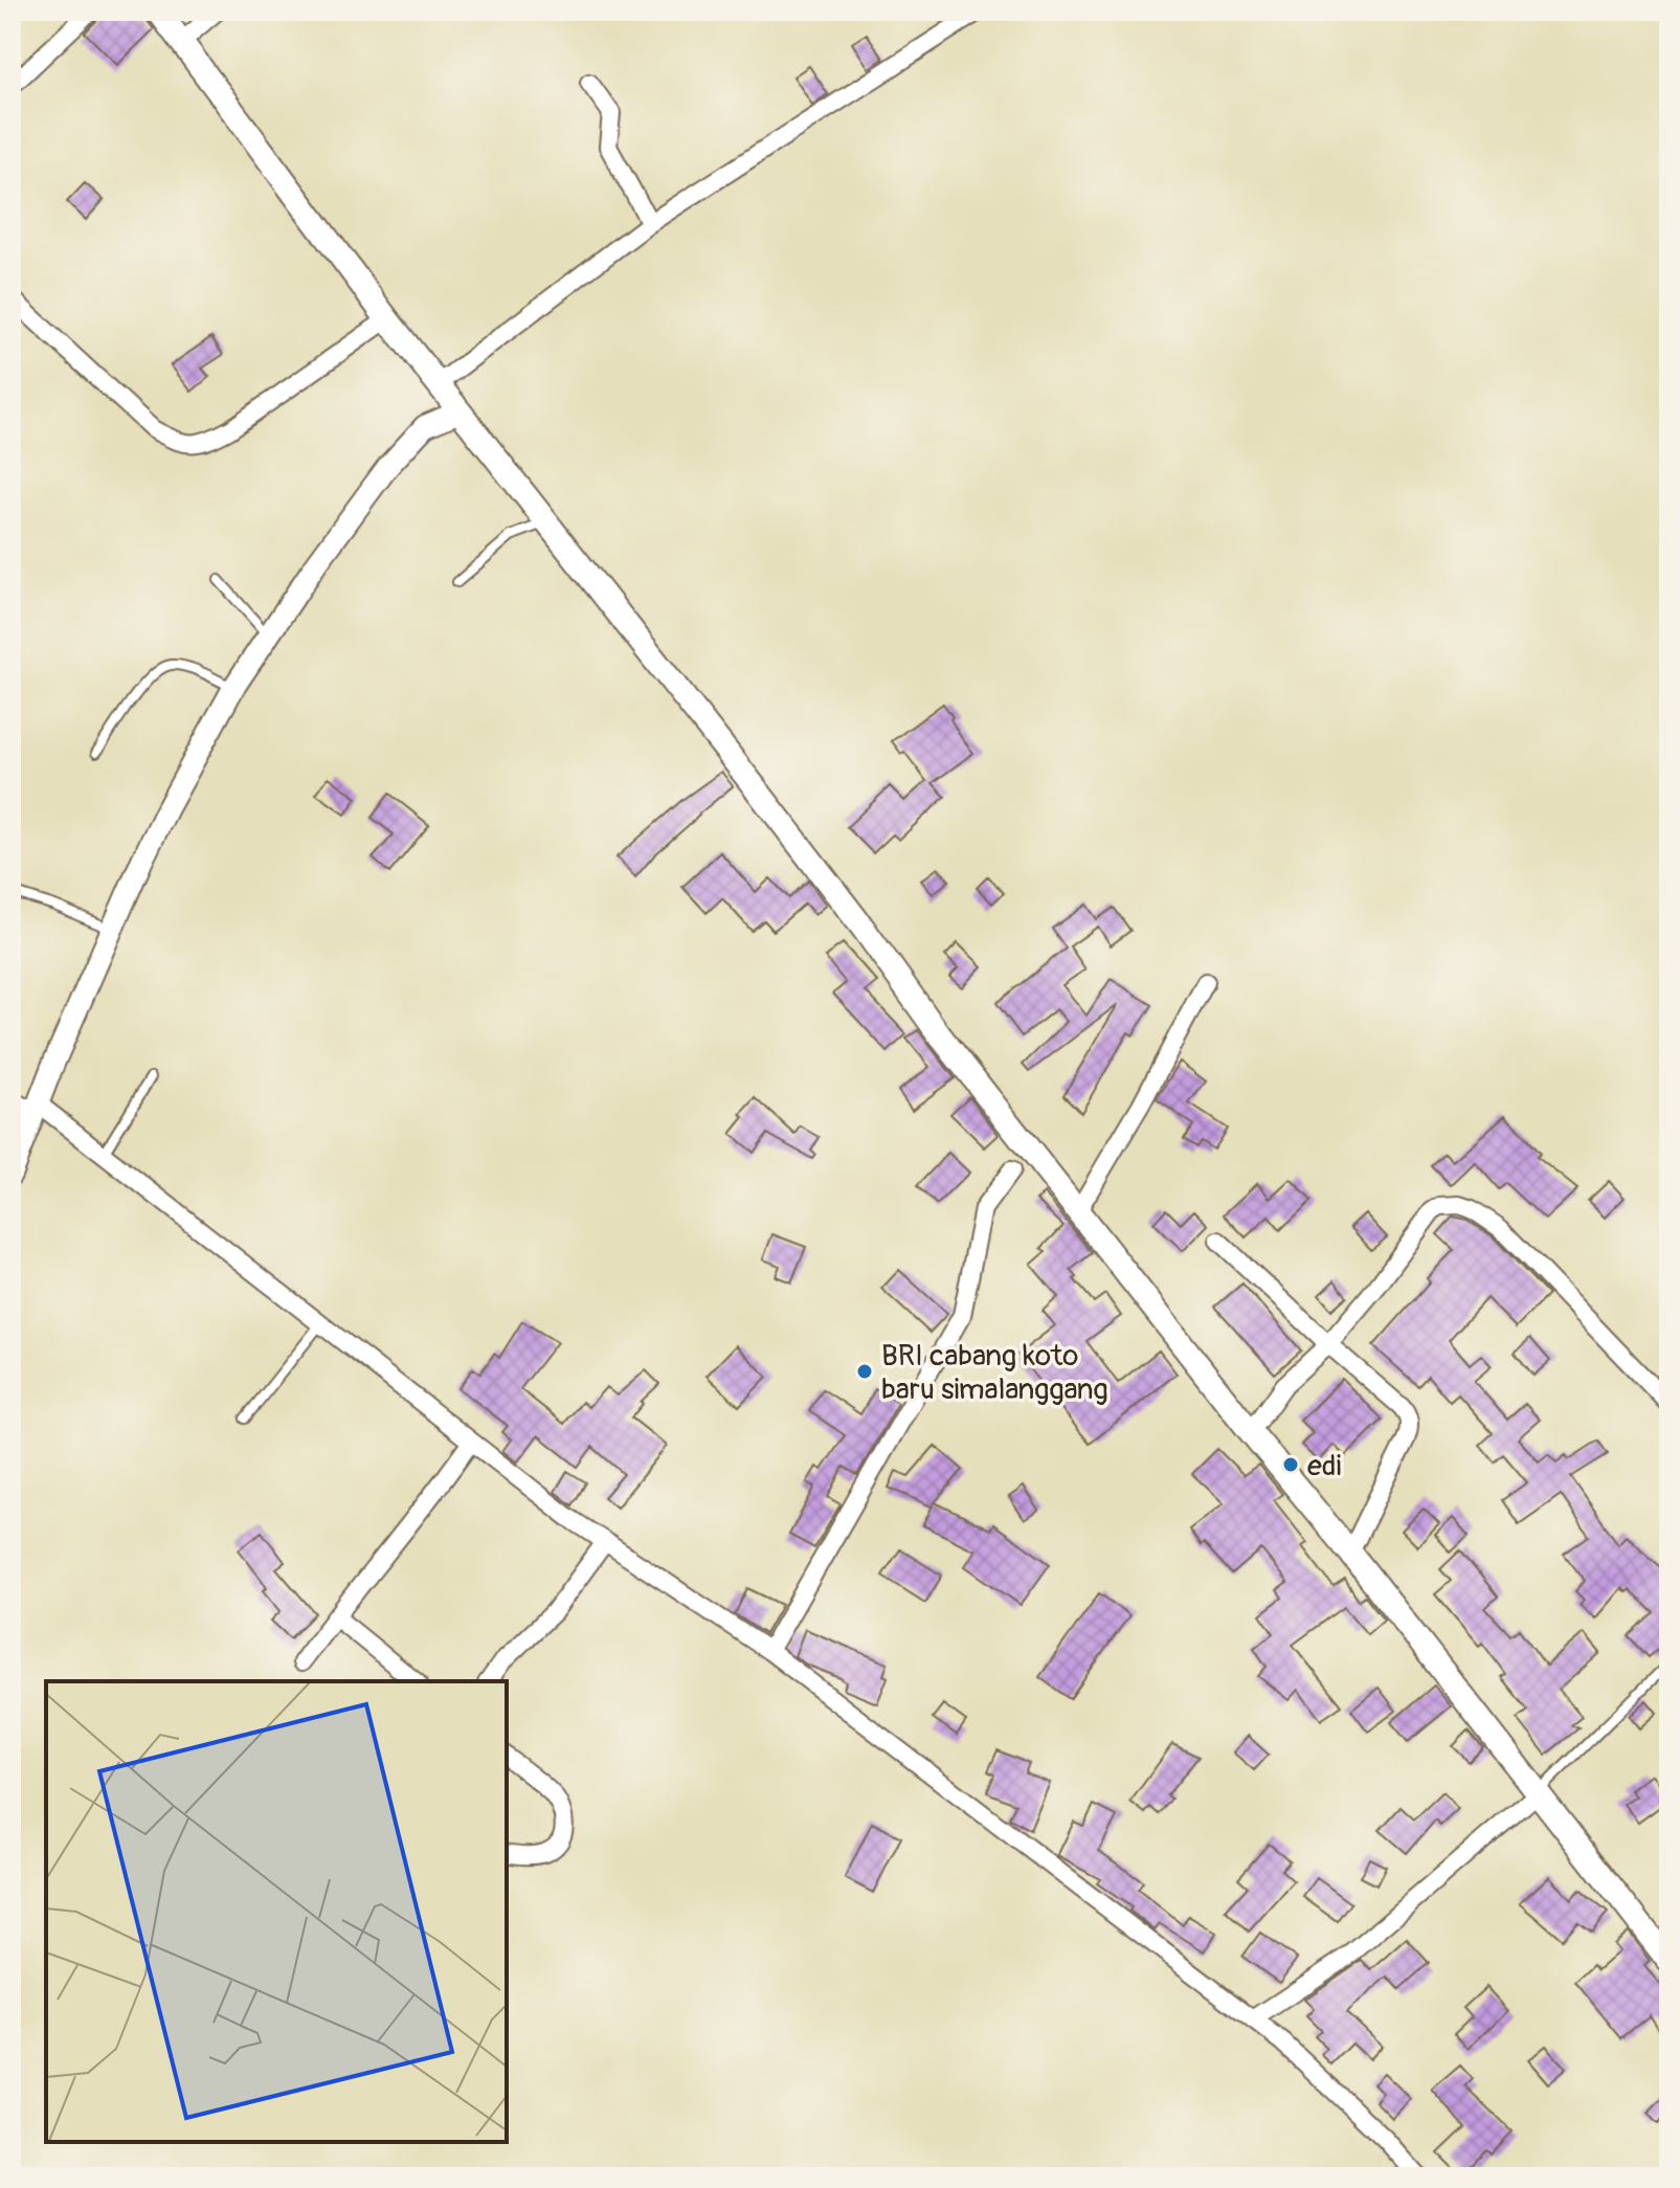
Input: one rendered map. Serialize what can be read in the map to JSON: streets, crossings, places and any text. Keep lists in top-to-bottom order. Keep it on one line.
{"places":["BRI cabang koto baru simalanggang","edi"]}
